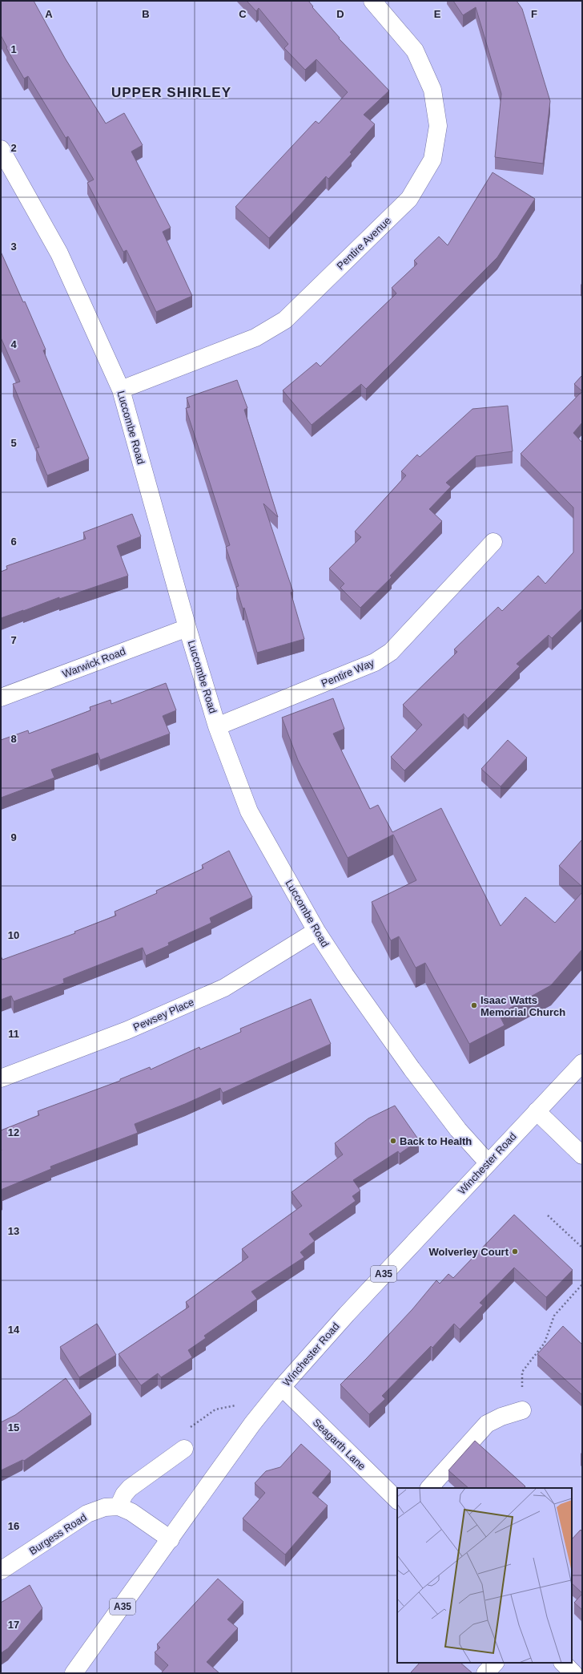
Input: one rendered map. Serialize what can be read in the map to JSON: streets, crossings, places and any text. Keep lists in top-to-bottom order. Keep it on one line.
{"streets":{"street":["Pentire Avenue","Luccombe Road","Warwick Road","Pentire Way","Pewsey Place","Winchester Road","A35","Seagarth Lane","Burgess Road"]},"crossings":[["Pentire Avenue","Luccombe Road"],["Luccombe Road","Warwick Road"],["Luccombe Road","Pentire Way"],["Luccombe Road","Pewsey Place"],["Luccombe Road","Winchester Road"],["Winchester Road","Seagarth Lane"]],"districts":["UPPER SHIRLEY"],"places":["Isaac Watts Memorial Church","Back to Health","Wolverley Court"],"grid":{"columns":["A","B","C","D","E","F"],"rows":["1","2","3","4","5","6","7","8","9","10","11","12","13","14","15","16","17"]}}
